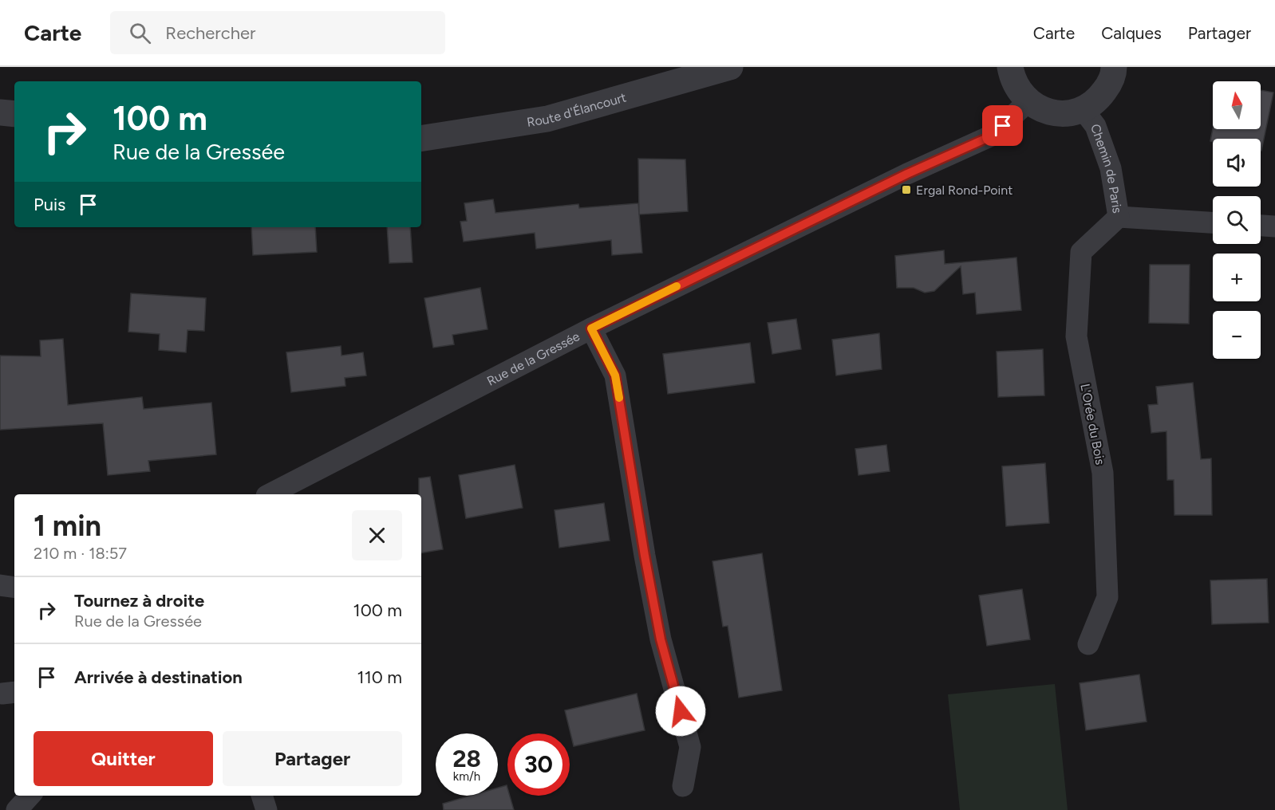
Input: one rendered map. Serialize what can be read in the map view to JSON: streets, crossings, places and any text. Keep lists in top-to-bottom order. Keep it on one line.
{"streets":{"street":["Route d'Élancourt","Chemin de Paris","Rue de la Gressée","L'Orée du Bois"]},"crossings":[["Chemin de Paris","L'Orée du Bois"]],"places":{"transit":["Ergal Rond-Point"]},"north":"top","page":{"header":"Carte","search":"Rechercher","nav":["Carte","Calques","Partager"],"map_buttons":["+","−"],"turn":["100 m","Rue de la Gressée"],"then":"Puis","heading":["1 min","210 m · 18:57"],"list":[{"name":"Tournez à droite","note":"Rue de la Gressée","value":"100 m"},{"name":"Arrivée à destination","value":"110 m"}],"buttons":["Quitter","Partager"],"speed":"28 km/h","limit":"30"}}
